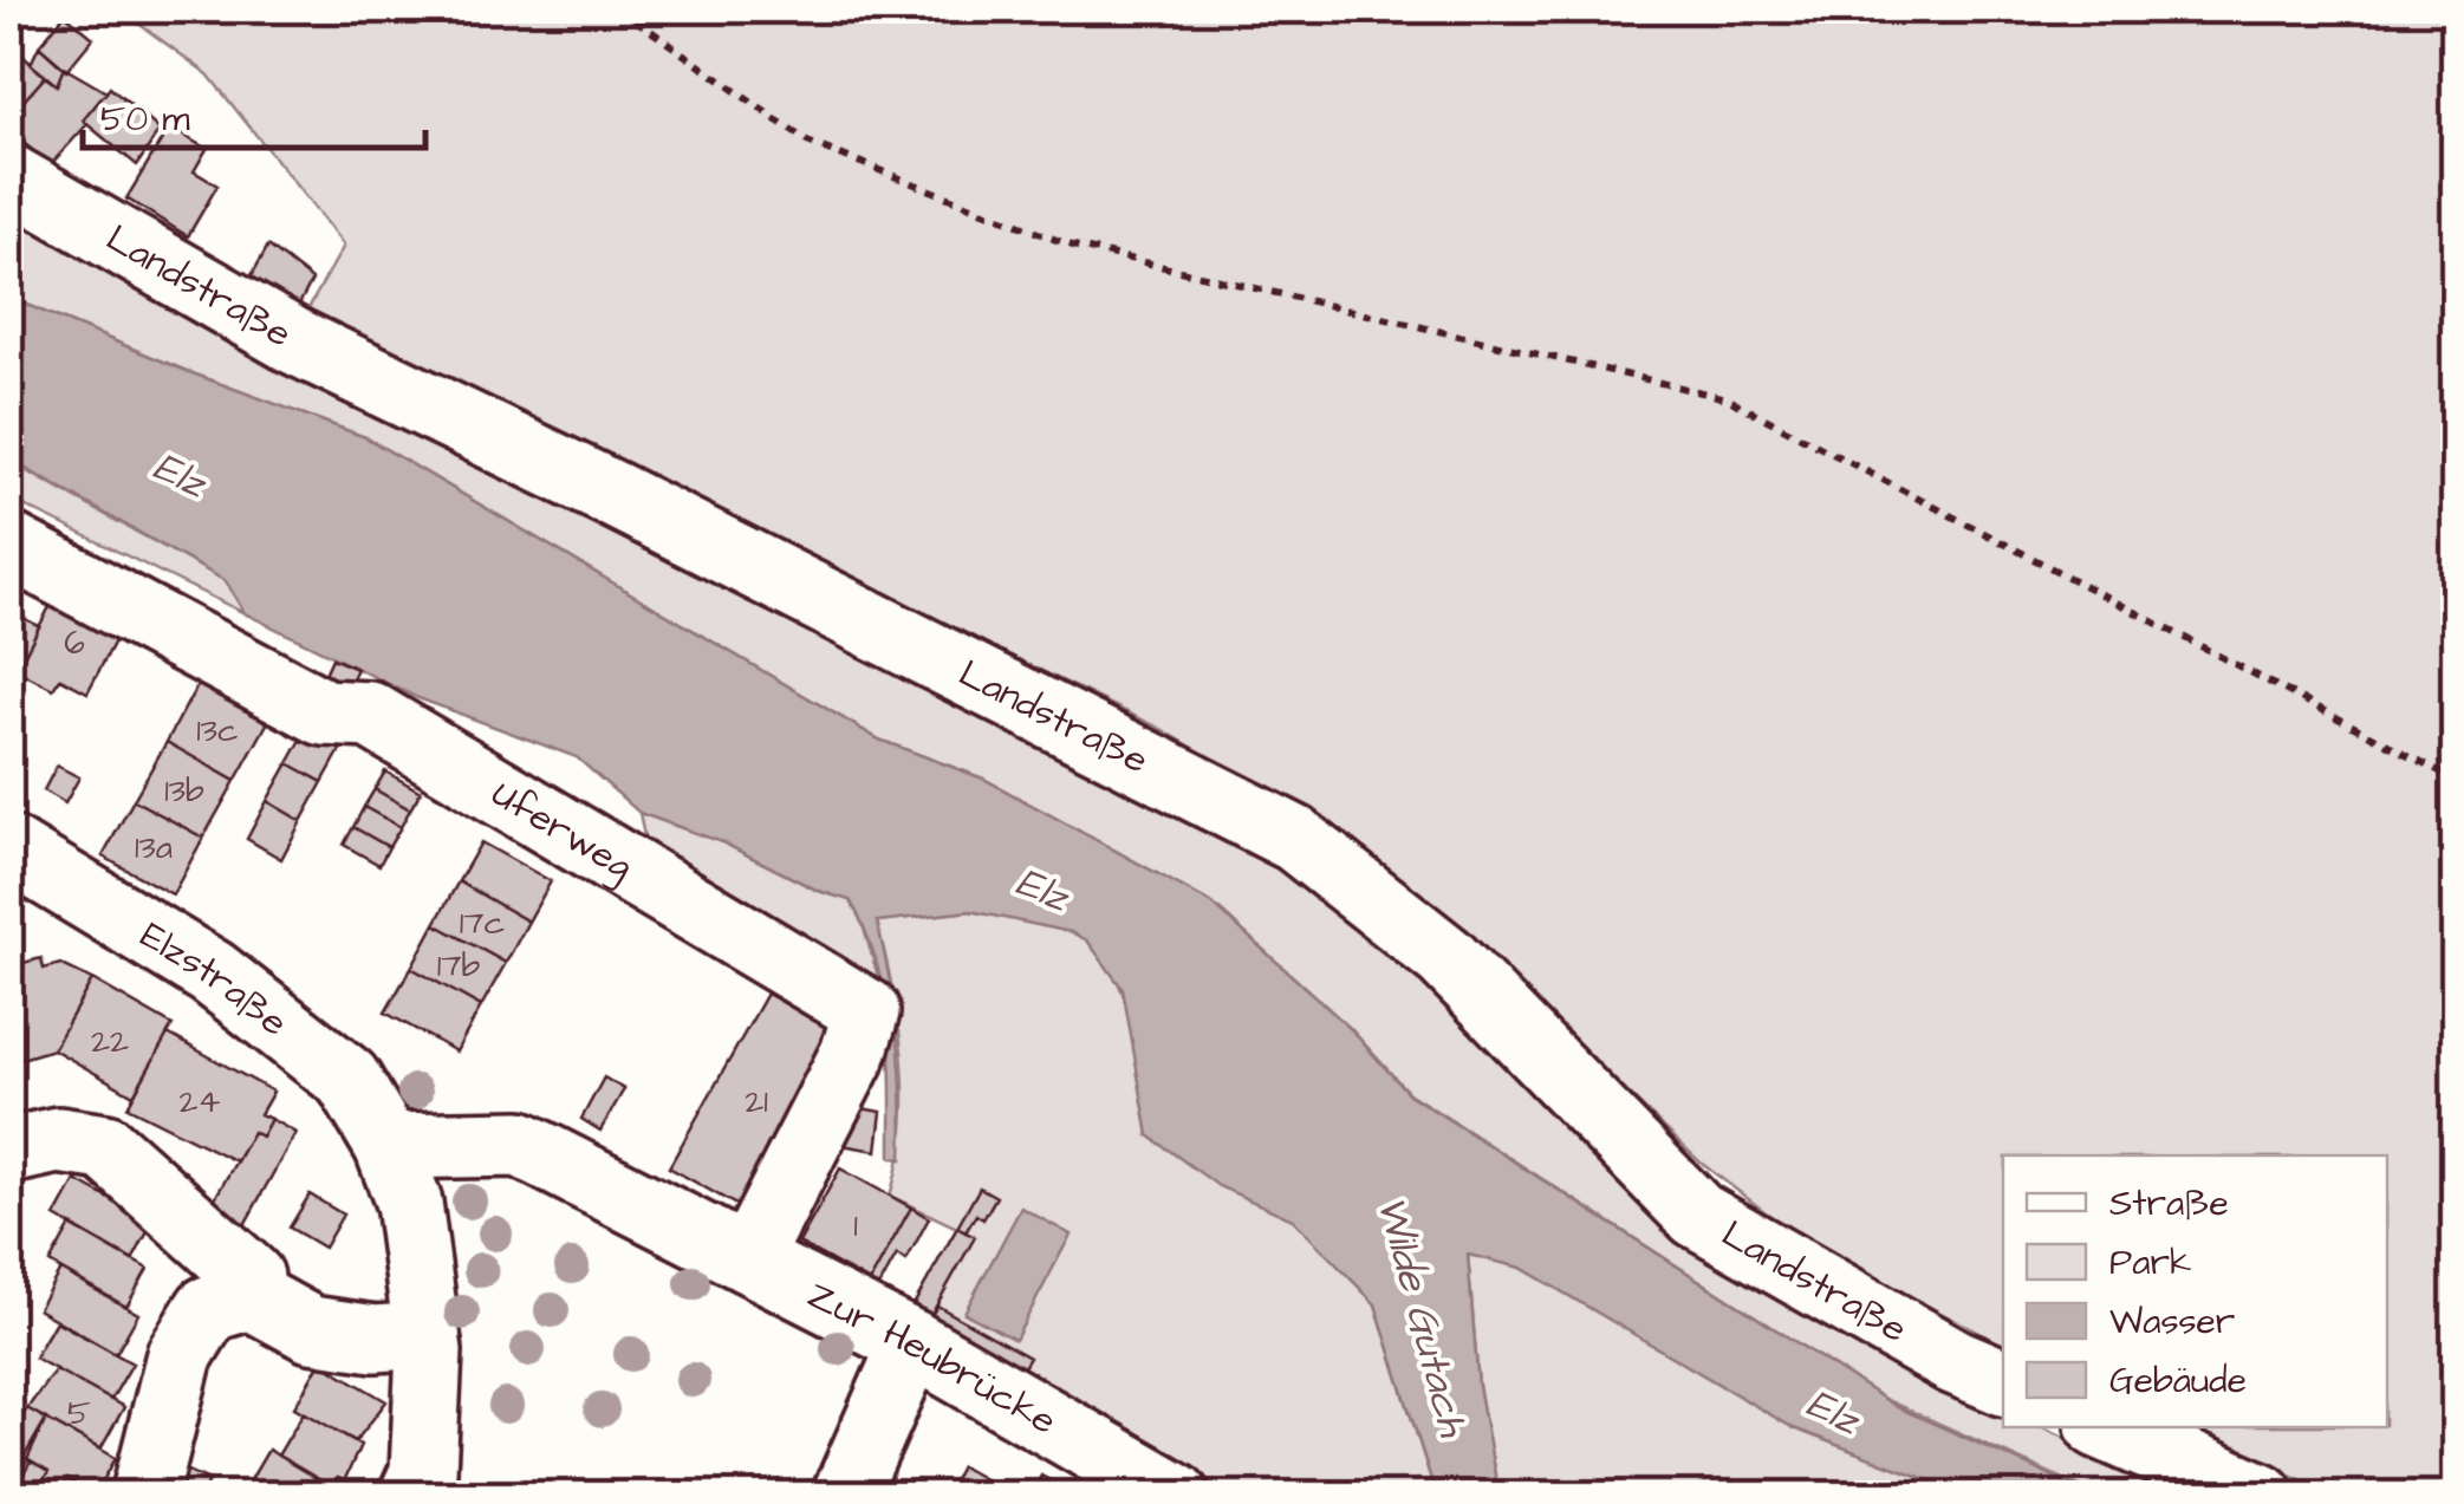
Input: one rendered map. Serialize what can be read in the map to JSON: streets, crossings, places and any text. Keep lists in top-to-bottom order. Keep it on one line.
{"streets":{"street":["Landstraße","Uferweg","Elzstraße","Zur Heubrücke"]},"crossings":[["Uferweg","Zur Heubrücke"]],"water":["Elz","Wilde Gutach"],"house_numbers":["6","13c","13b","13a","17c","17b","22","24","21","1","5"],"legend":["Straße","Park","Wasser","Gebäude"],"scale_bar":"50 m"}
